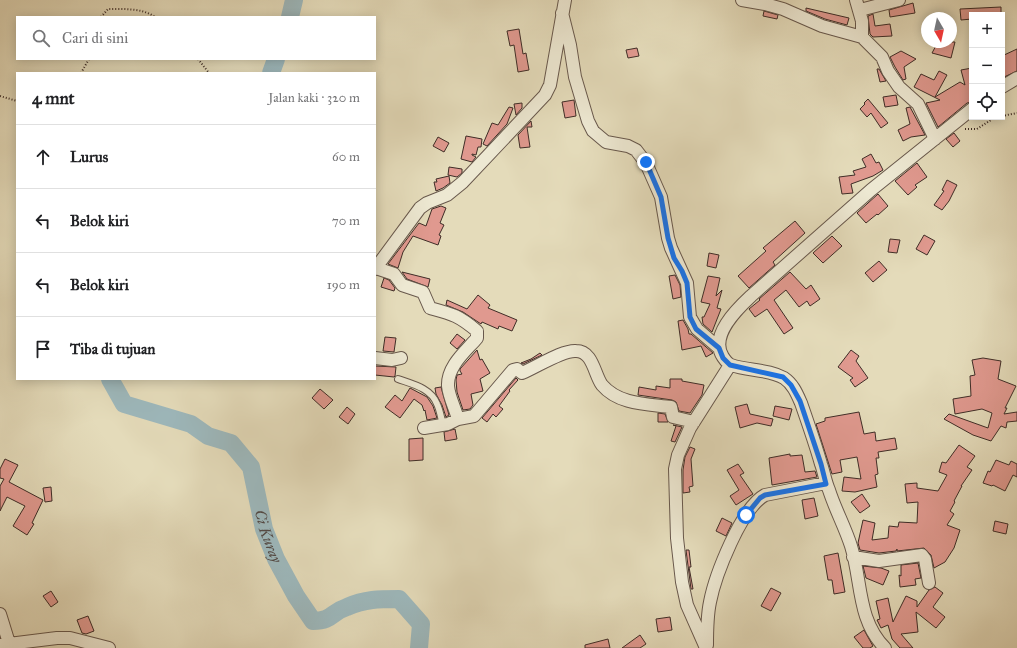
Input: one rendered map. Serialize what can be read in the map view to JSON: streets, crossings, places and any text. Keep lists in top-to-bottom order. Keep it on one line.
{"water":["Ci Kuray"],"north":"bottom","page":{"map_buttons":["+","−"],"search":"Cari di sini","heading":["4 mnt","Jalan kaki · 320 m"],"list":[["Lurus","60 m"],["Belok kiri","70 m"],["Belok kiri","190 m"],"Tiba di tujuan"]}}
